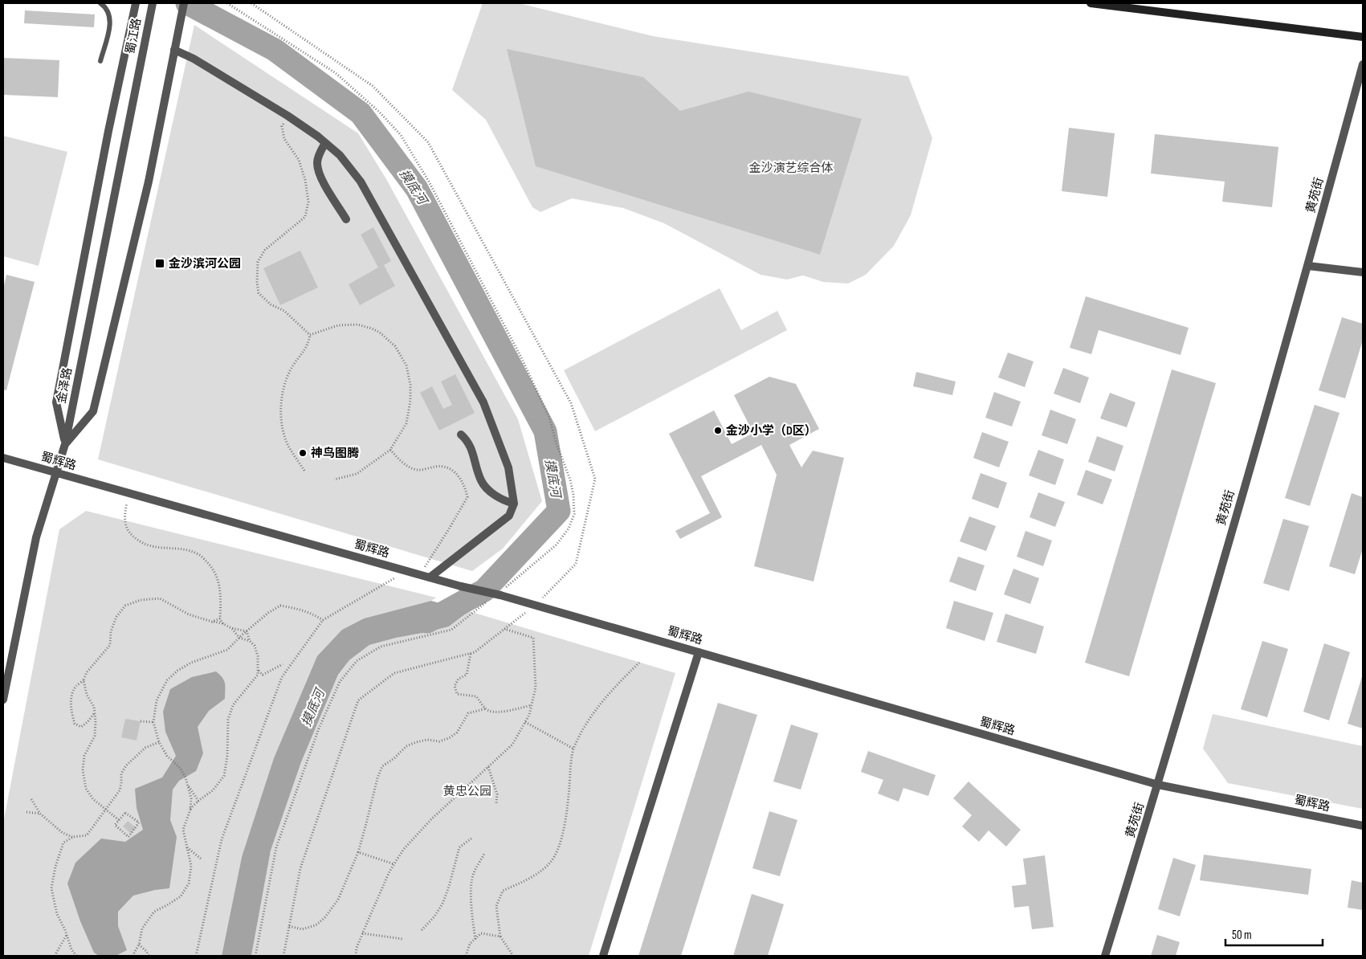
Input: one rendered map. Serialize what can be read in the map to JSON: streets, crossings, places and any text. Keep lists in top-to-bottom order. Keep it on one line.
{"streets":{"street":["蜀江路","黄苑街","金泽路","蜀辉路"]},"crossings":[["蜀江路","金泽路"],["黄苑街","蜀辉路"],["金泽路","蜀辉路"]],"water":["摸底河"],"parks":["金沙演艺综合体","黄忠公园"],"places":{"transit":["金沙滨河公园"],"other":["金沙小学（D区）","神鸟图腾"]},"scale_bar":"50 m"}
